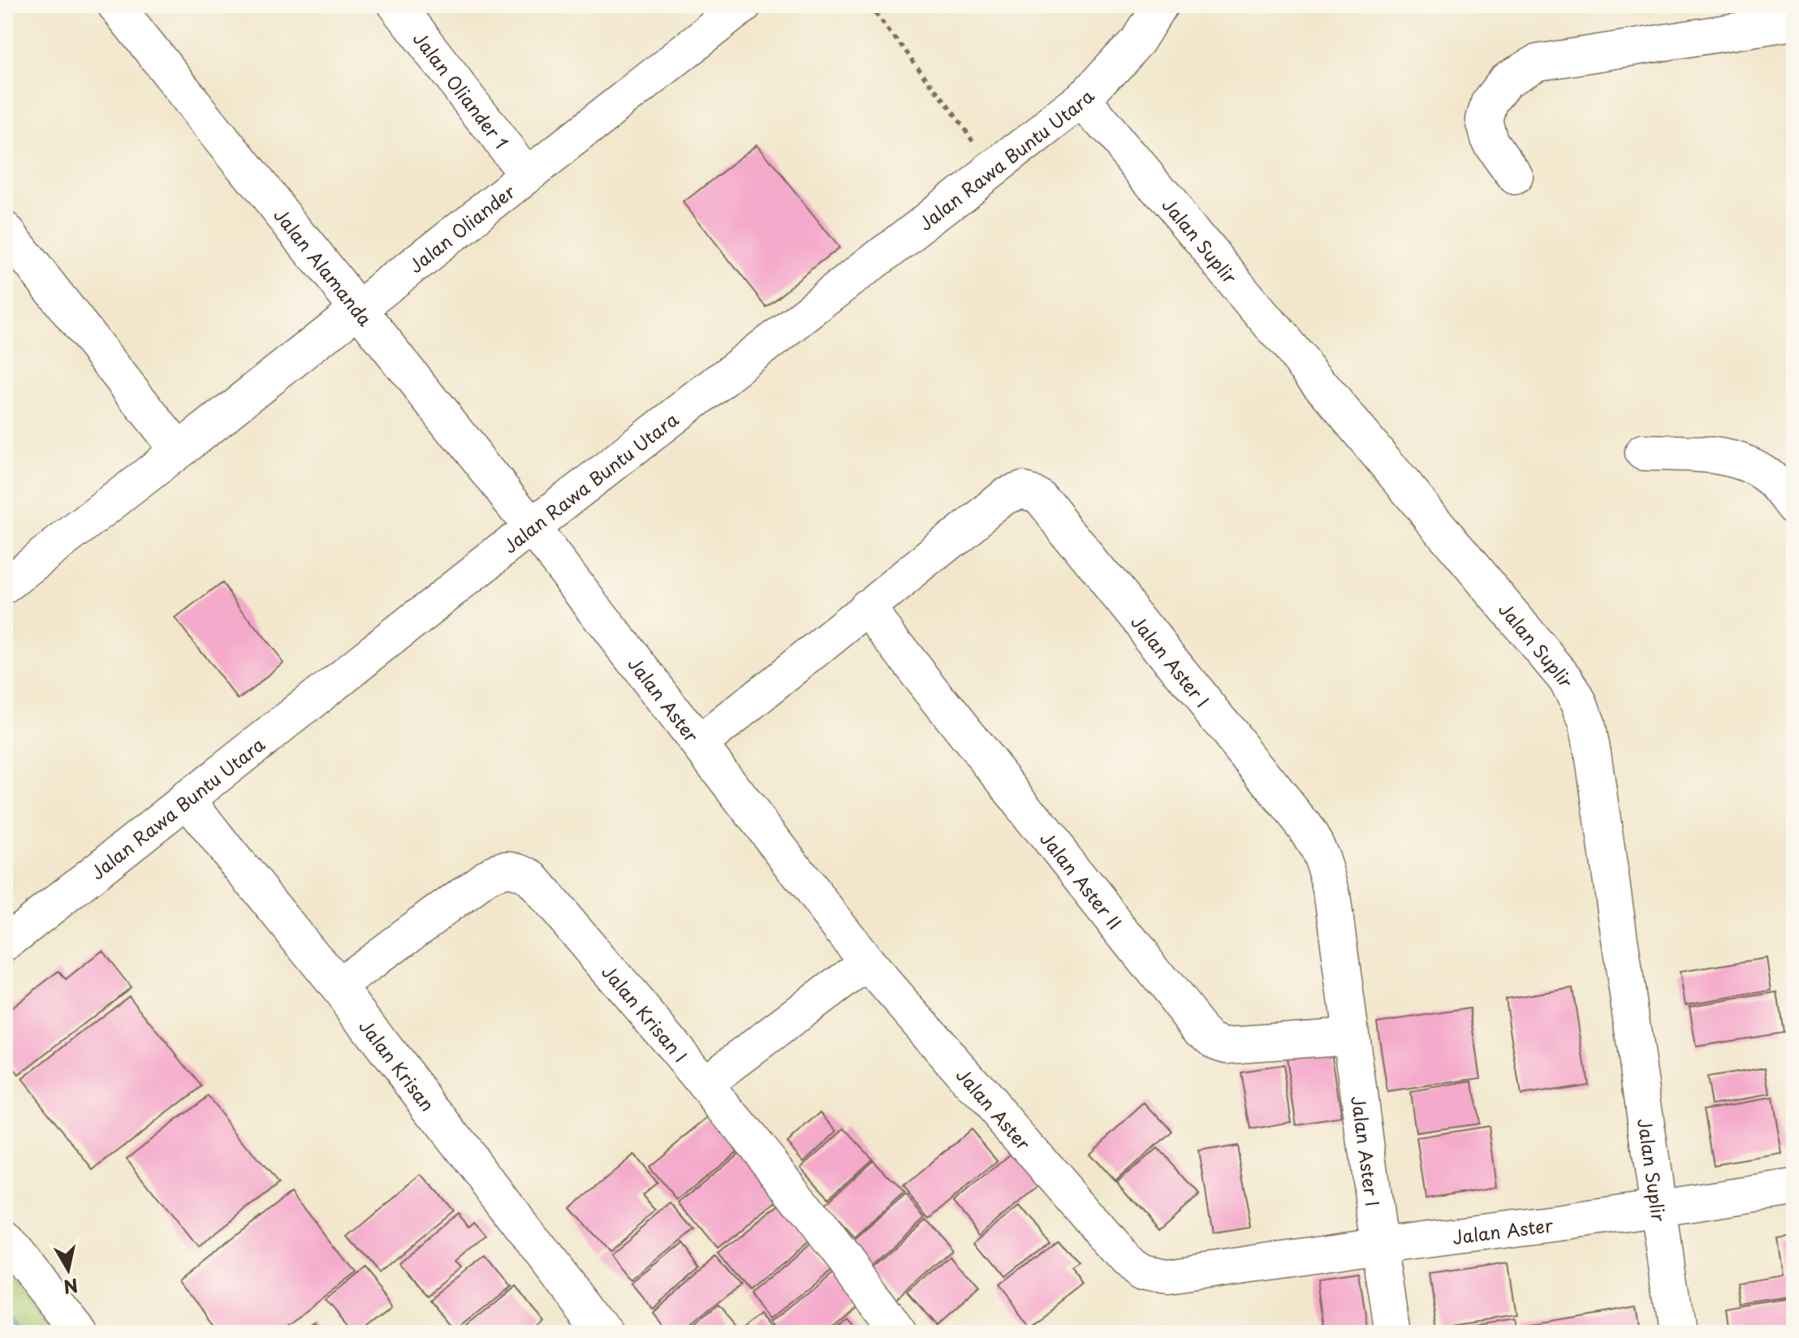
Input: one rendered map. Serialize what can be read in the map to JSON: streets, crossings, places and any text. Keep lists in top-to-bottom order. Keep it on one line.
{"streets":{"street":["Jalan Oliander 1","Jalan Rawa Buntu Utara","Jalan Oliander","Jalan Suplir","Jalan Alamanda","Jalan Aster I","Jalan Aster","Jalan Aster II","Jalan Krisan I","Jalan Krisan"]},"crossings":[["Jalan Oliander 1","Jalan Oliander"],["Jalan Rawa Buntu Utara","Jalan Suplir"],["Jalan Rawa Buntu Utara","Jalan Alamanda"],["Jalan Rawa Buntu Utara","Jalan Aster"],["Jalan Rawa Buntu Utara","Jalan Krisan"],["Jalan Oliander","Jalan Alamanda"],["Jalan Suplir","Jalan Aster"],["Jalan Alamanda","Jalan Aster"],["Jalan Aster I","Jalan Aster"],["Jalan Aster I","Jalan Aster II"],["Jalan Krisan I","Jalan Krisan"]],"north":"bottom"}
